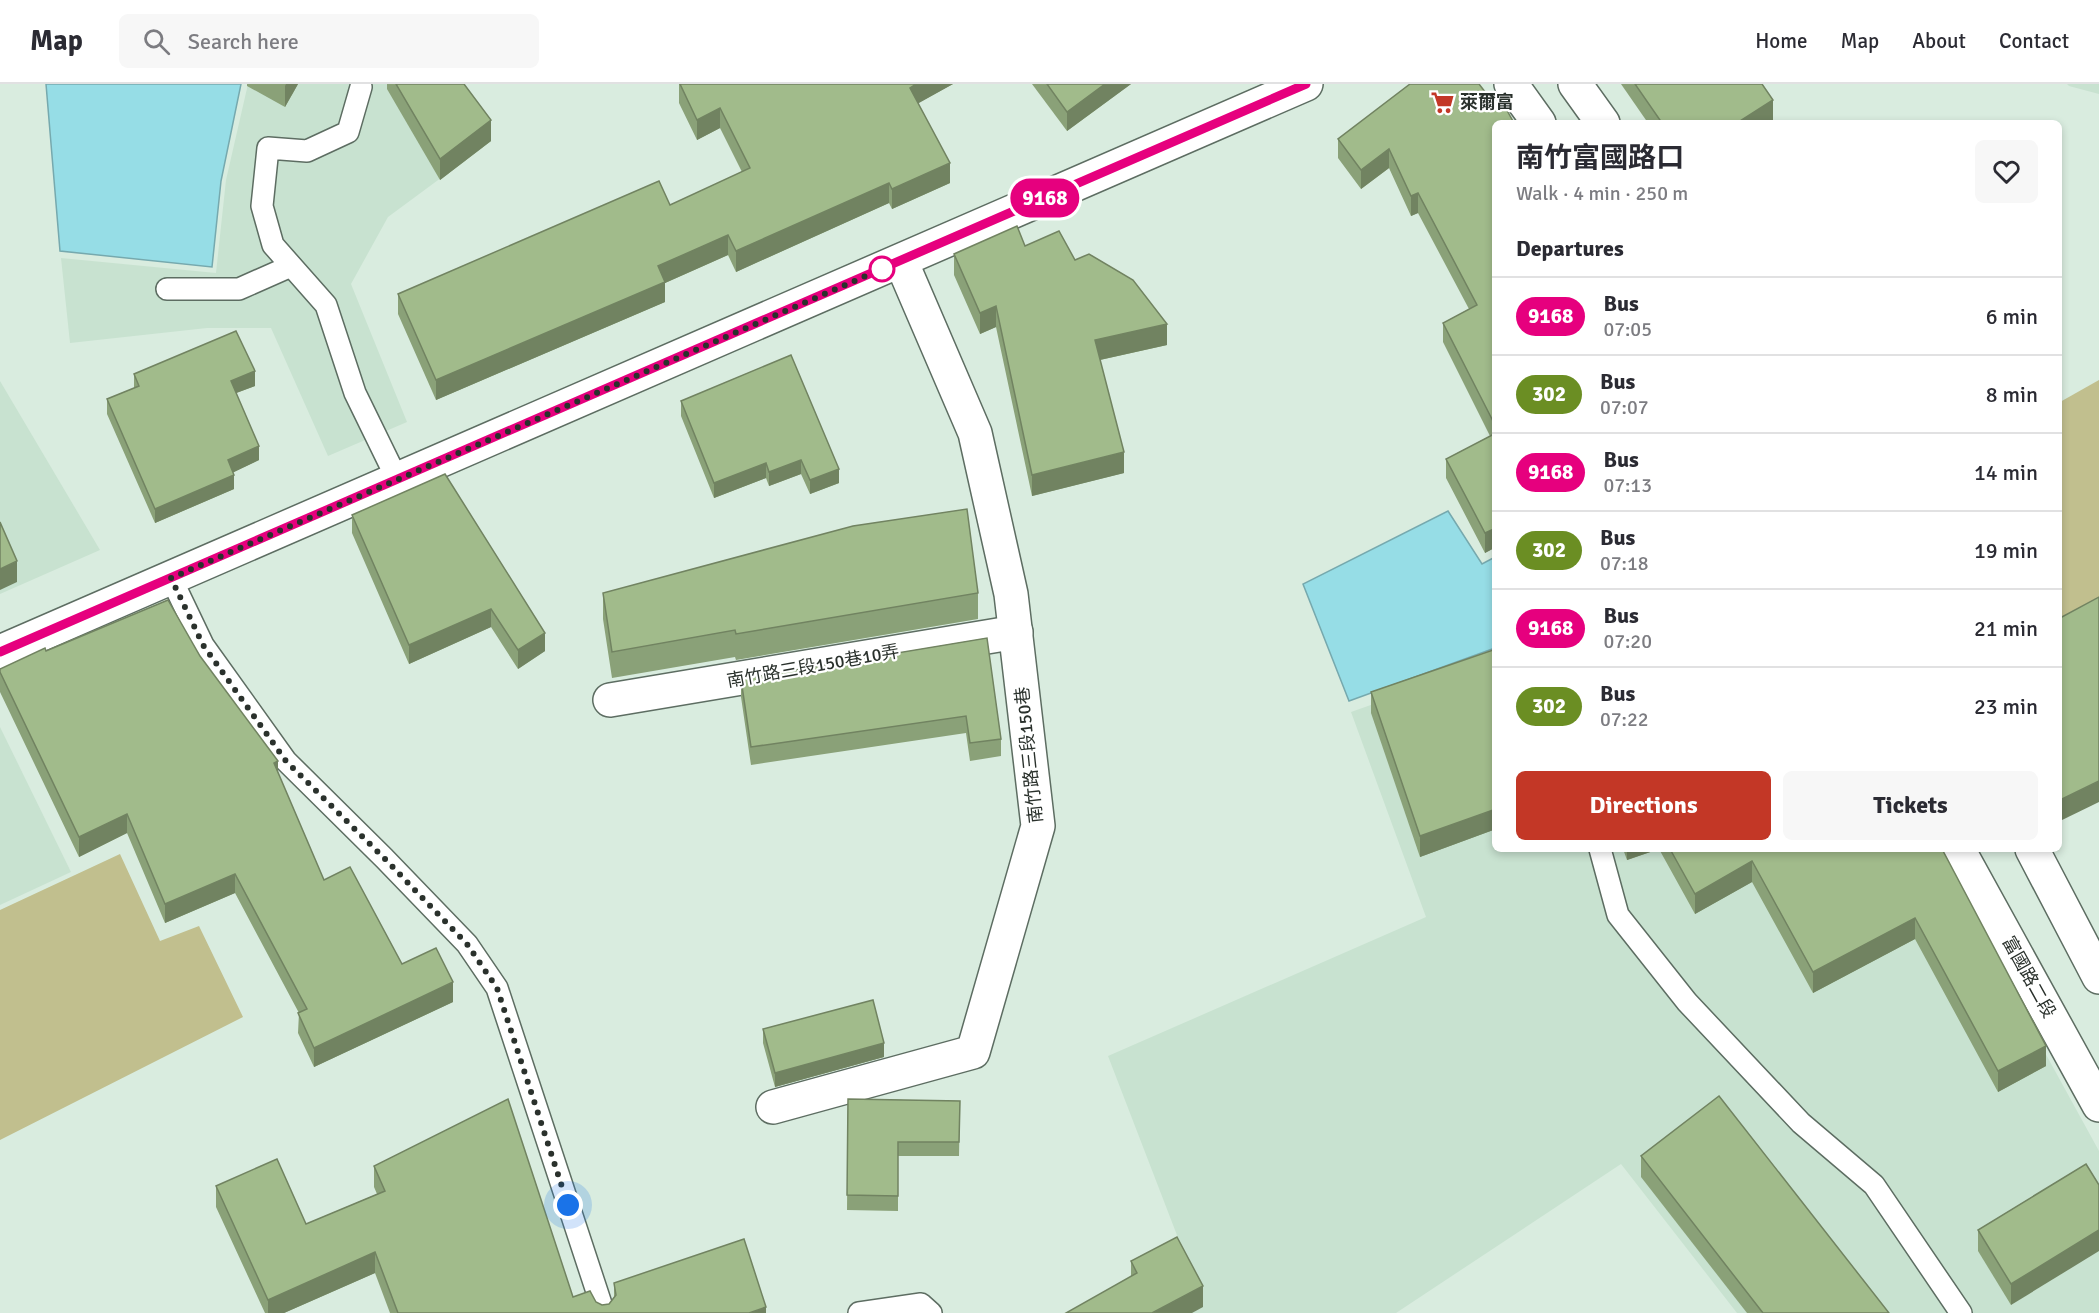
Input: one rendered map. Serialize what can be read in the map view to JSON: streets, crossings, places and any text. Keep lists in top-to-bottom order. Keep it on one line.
{"streets":{"street":["南竹路三段150巷10弄","南竹路三段150巷","富國路二段"]},"crossings":[["南竹路三段150巷10弄","南竹路三段150巷"]],"places":{"supermarket":["萊爾富"]},"lines":["bus line 9168"],"page":{"header":"Map","search":"Search here","nav":["Home","Map","About","Contact"],"on_map":"9168","heading":[["南竹富國路口","Walk · 4 min · 250 m"],"Departures"],"list":[{"mark":"9168","name":"Bus","note":"07:05","value":"6 min"},{"mark":"302","name":"Bus","note":"07:07","value":"8 min"},{"mark":"9168","name":"Bus","note":"07:13","value":"14 min"},{"mark":"302","name":"Bus","note":"07:18","value":"19 min"},{"mark":"9168","name":"Bus","note":"07:20","value":"21 min"},{"mark":"302","name":"Bus","note":"07:22","value":"23 min"}],"buttons":["Directions","Tickets"]}}
